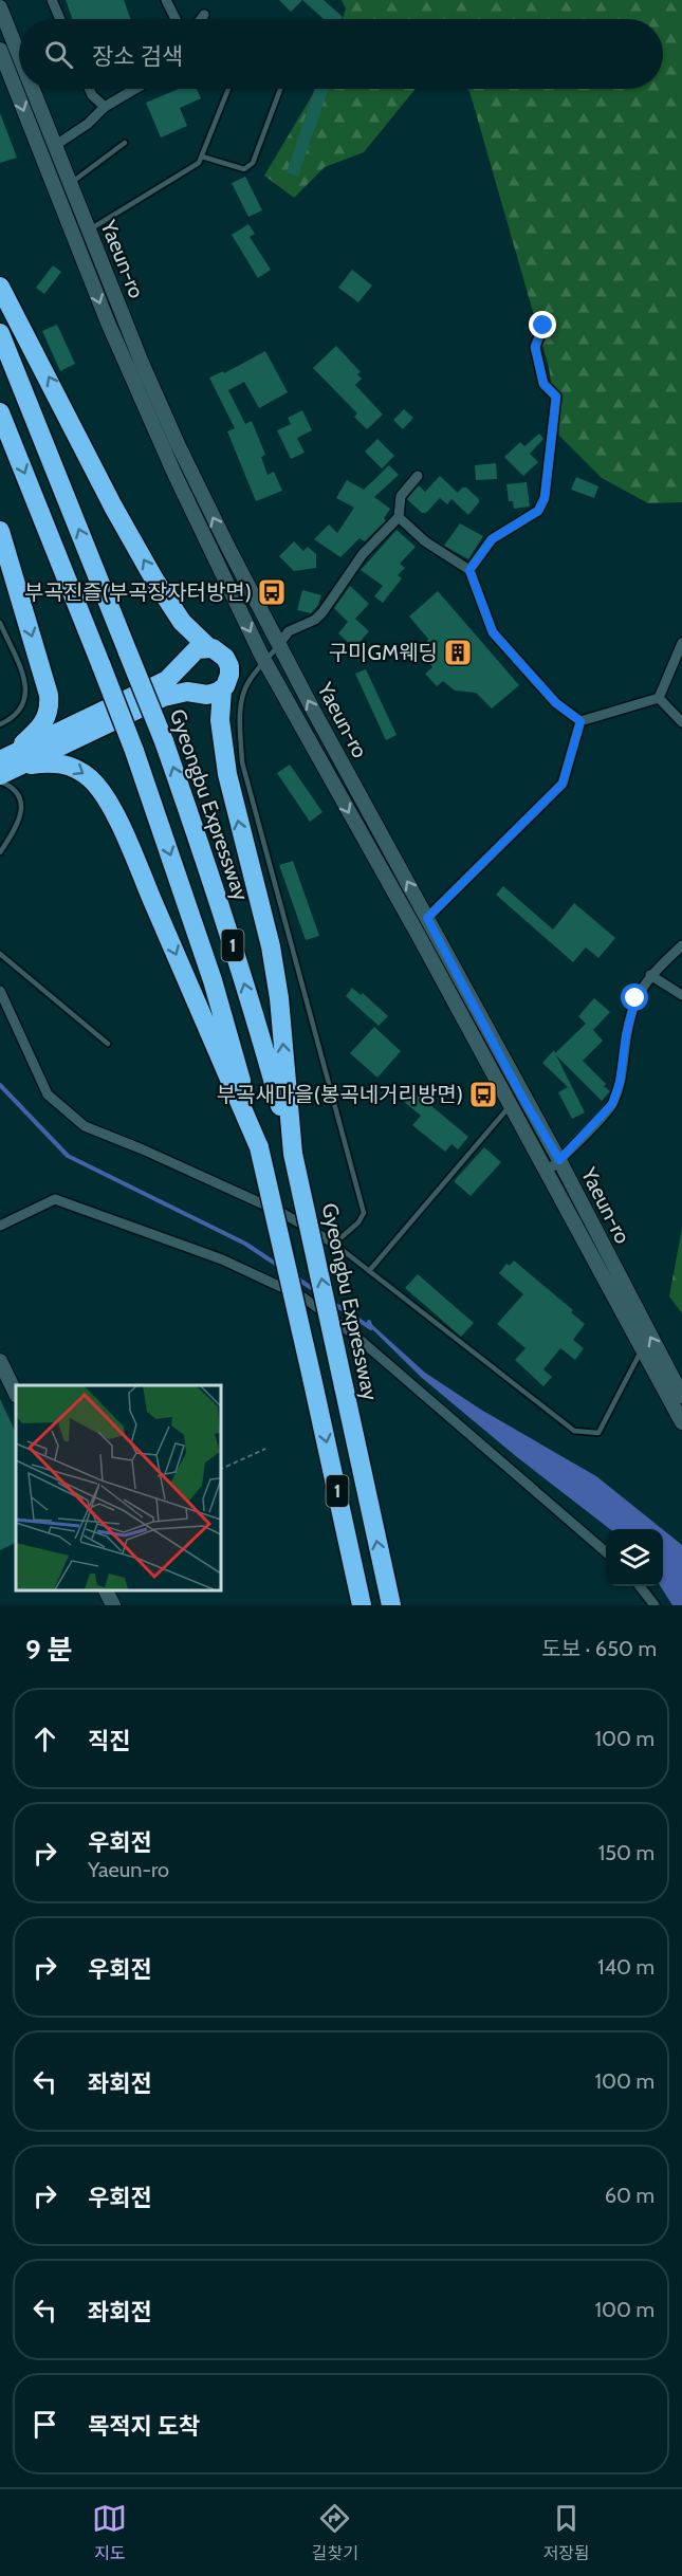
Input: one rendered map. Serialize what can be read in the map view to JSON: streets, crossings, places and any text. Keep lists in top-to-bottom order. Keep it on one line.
{"streets":{"highway":["Gyeongbu Expressway","1"],"main road":["Yaeun-ro"]},"places":{"bus stop":["부곡진즐(부곡장자터방면)","부곡새마을(봉곡네거리방면)"],"building":["구미GM웨딩"]},"page":{"search":"장소 검색","heading":["9 분","도보 · 650 m"],"list":[["직진","100 m"],["우회전","Yaeun-ro","150 m"],["우회전","140 m"],["좌회전","100 m"],["우회전","60 m"],["좌회전","100 m"],"목적지 도착"],"nav":["지도","길찾기","저장됨"]}}
